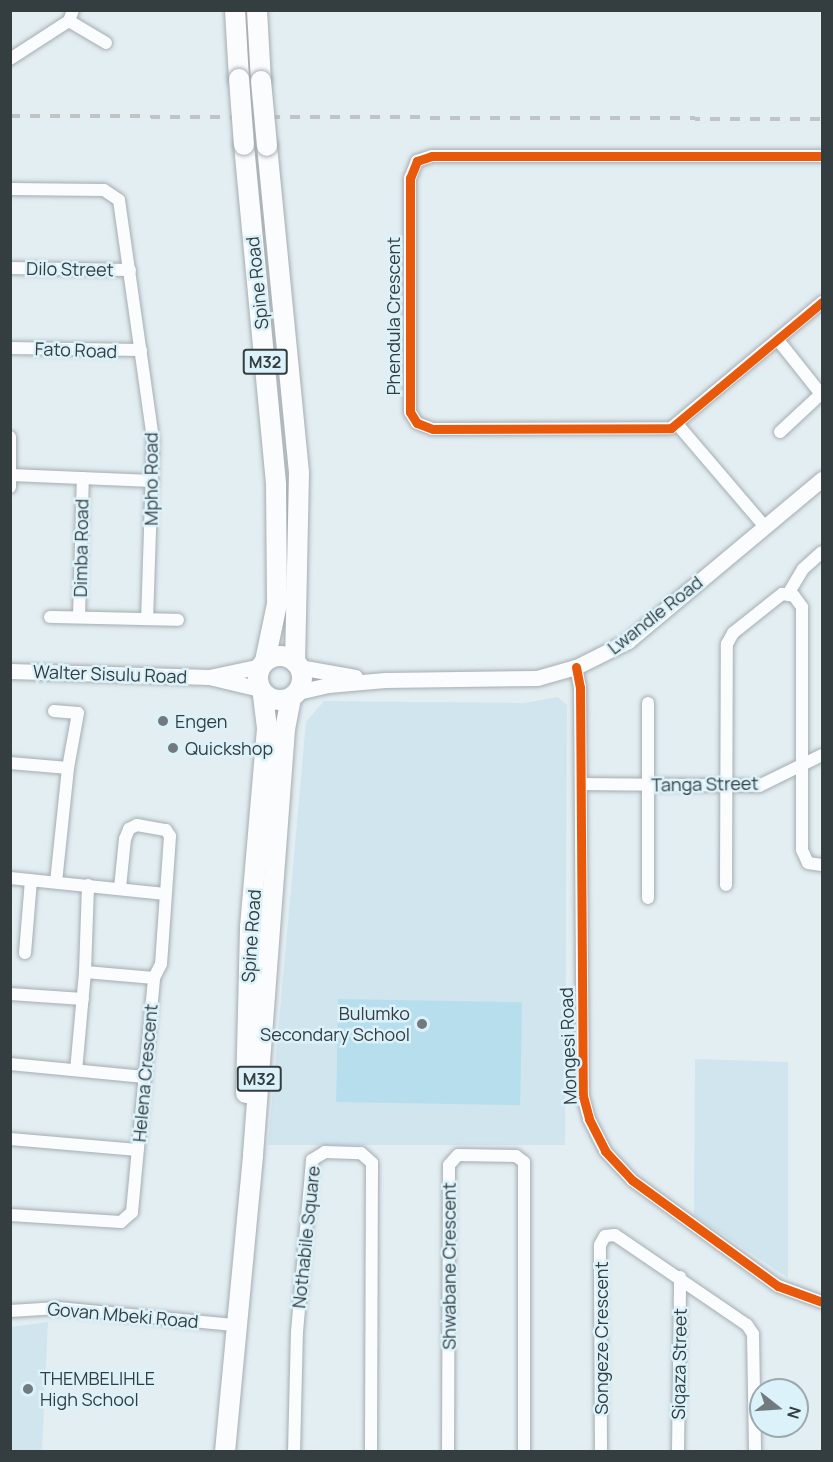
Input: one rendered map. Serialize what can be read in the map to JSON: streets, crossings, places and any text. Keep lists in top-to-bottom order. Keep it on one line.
{"streets":{"main road":["Spine Road","M32"],"street":["Dilo Street","Phendula Crescent","Fato Road","Mpho Road","Dimba Road","Lwandle Road","Walter Sisulu Road","Tanga Street","Mongesi Road","Helena Crescent","Nothabile Square","Shwabane Crescent","Govan Mbeki Road","Songeze Crescent","Siqaza Street"]},"crossings":[["Dilo Street","Mpho Road"],["Spine Road","Lwandle Road"],["Spine Road","Walter Sisulu Road"],["Spine Road","Govan Mbeki Road"],["Fato Road","Mpho Road"],["Lwandle Road","Walter Sisulu Road"],["Lwandle Road","Mongesi Road"],["Tanga Street","Mongesi Road"],["Songeze Crescent","Siqaza Street"]],"places":["Engen","Quickshop","Bulumko Secondary School","THEMBELIHLE High School"],"north":"right"}
